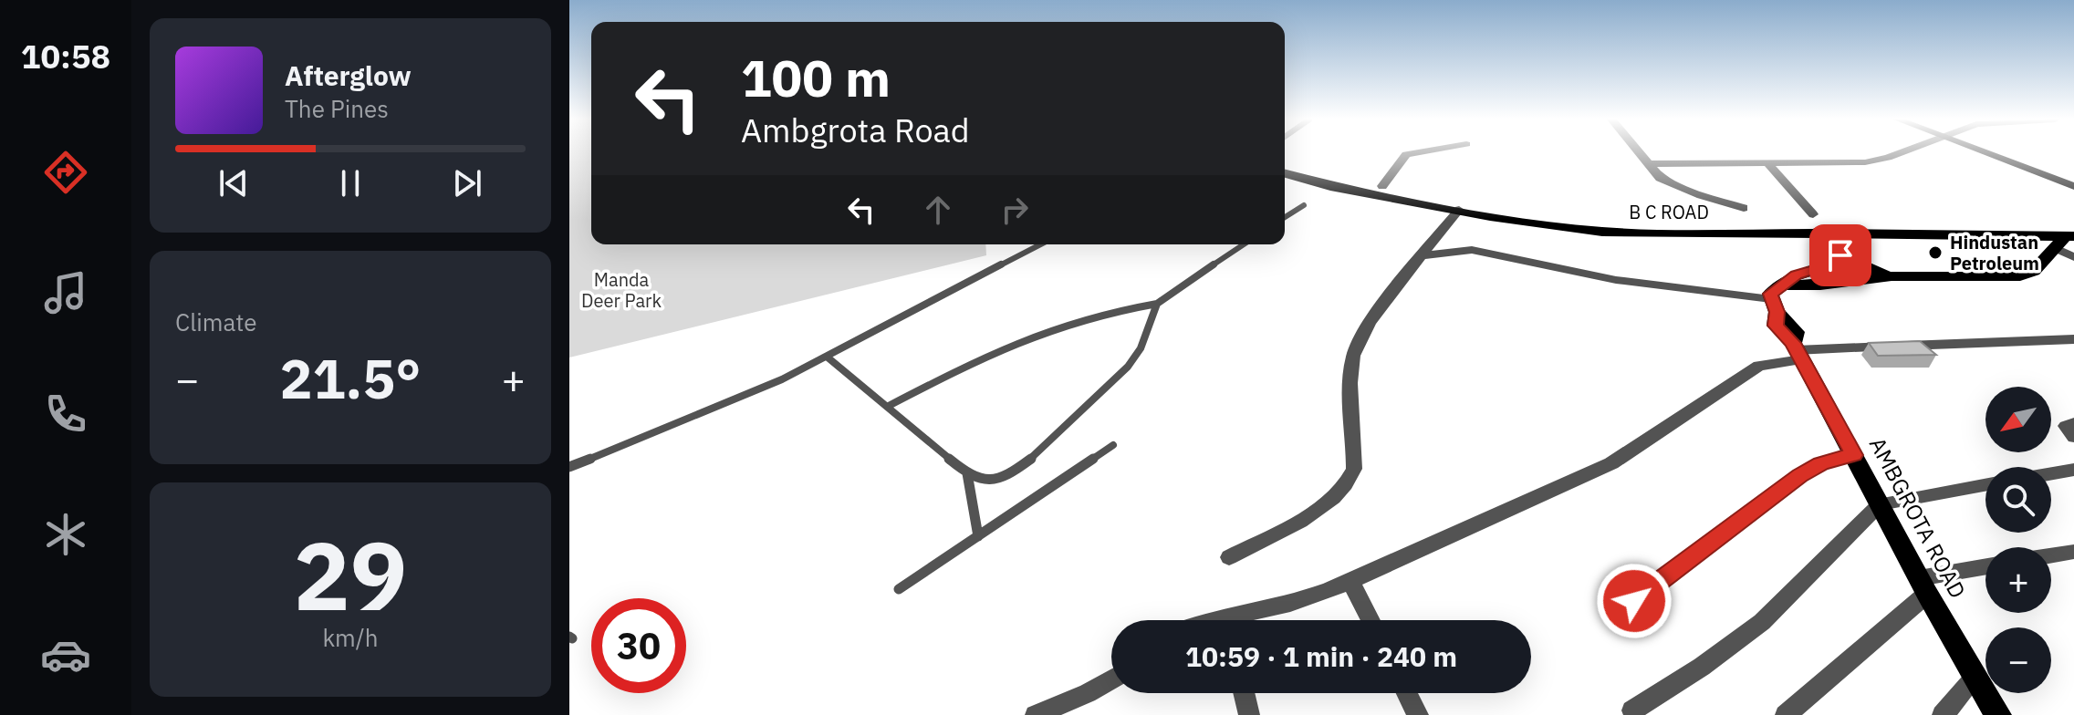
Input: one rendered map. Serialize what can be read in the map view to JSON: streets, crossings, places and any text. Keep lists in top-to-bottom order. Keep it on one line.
{"streets":{"main road":["B C ROAD","AMBGROTA ROAD"]},"parks":["Manda Deer Park"],"places":["Hindustan Petroleum"],"north":"bottom left","page":{"tabs":"10:58","turn":["100 m","Ambgrota Road"],"song":["Afterglow","The Pines"],"tile":["Climate",["29","km/h"]],"heat":["−","21.5°","+"],"map_buttons":["+","−"],"limit":"30","trip":"10:59 · 1 min · 240 m"}}
